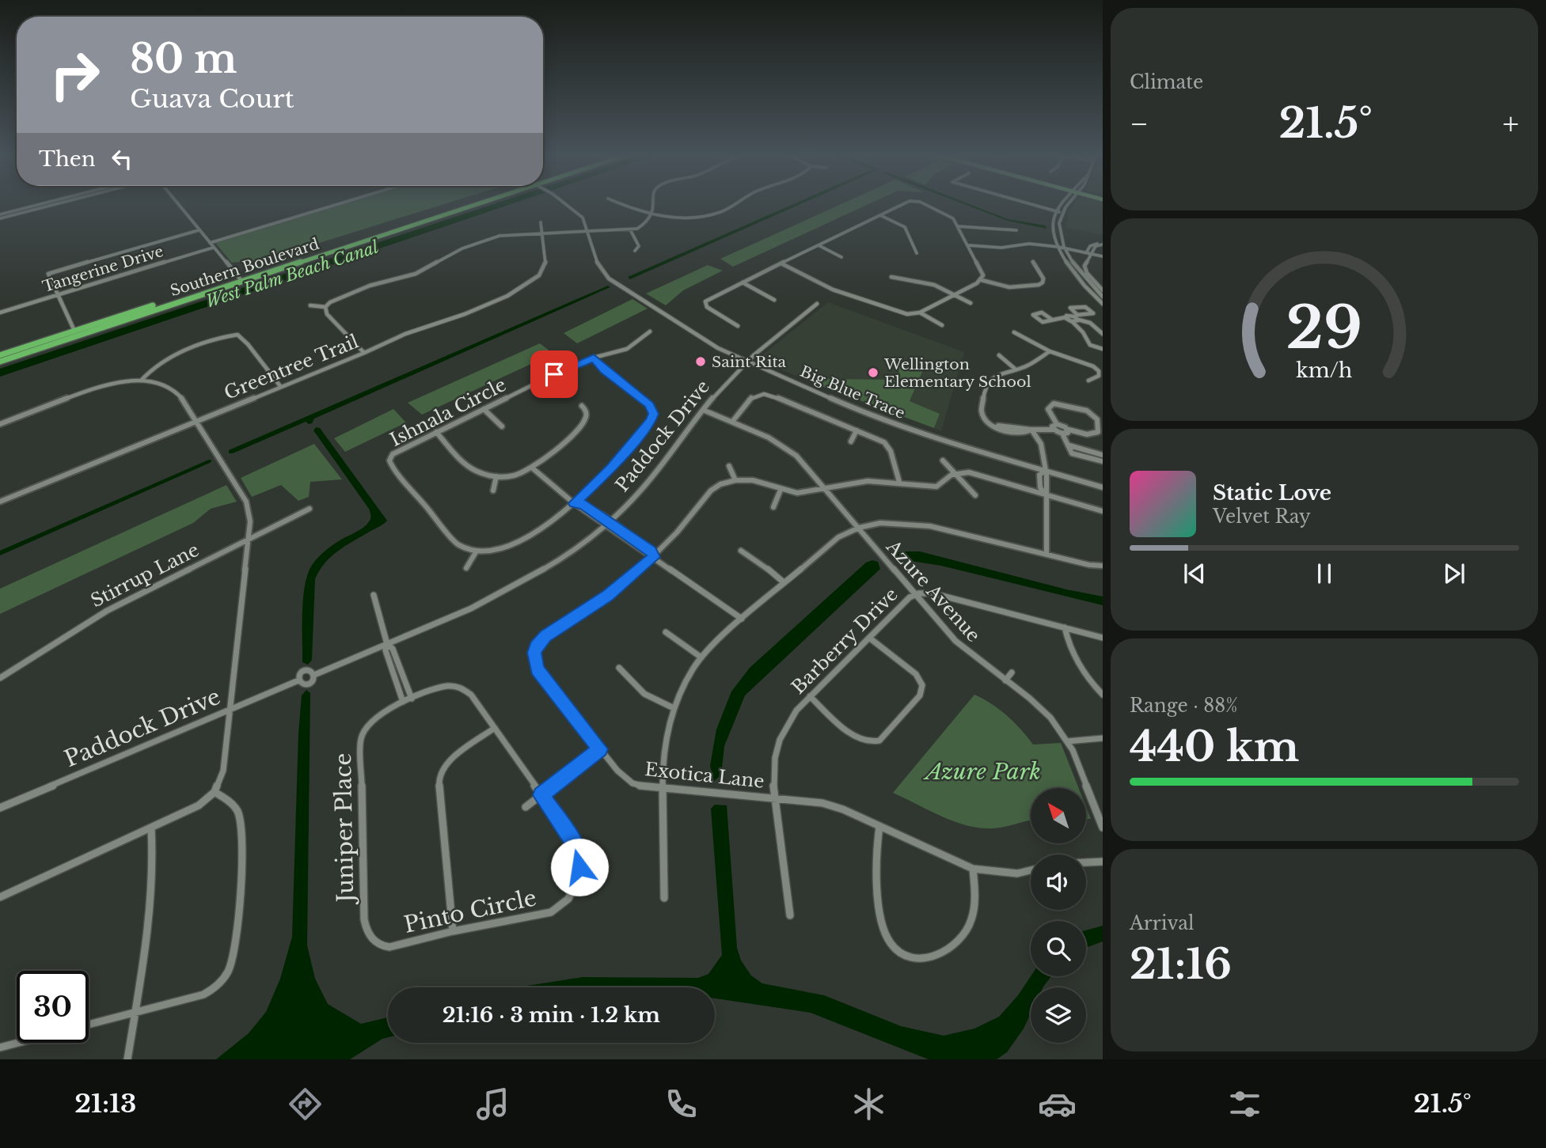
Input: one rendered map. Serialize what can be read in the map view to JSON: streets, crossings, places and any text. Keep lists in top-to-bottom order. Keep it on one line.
{"streets":{"highway":["Southern Boulevard"],"street":["Tangerine Drive","Greentree Trail","Big Blue Trace","Ishnala Circle","Paddock Drive","Stirrup Lane","Azure Avenue","Barberry Drive","Exotica Lane","Juniper Place","Pinto Circle"]},"crossings":[["Big Blue Trace","Paddock Drive"],["Paddock Drive","Azure Avenue"],["Azure Avenue","Barberry Drive"],["Azure Avenue","Exotica Lane"],["Barberry Drive","Exotica Lane"],["Juniper Place","Pinto Circle"]],"water":["West Palm Beach Canal"],"parks":["Azure Park"],"places":["Saint Rita","Wellington Elementary School"],"north":"top left","page":{"tile":["Climate",["Range · 88%","440 km"],["Arrival","21:16"]],"turn":["80 m","Guava Court"],"heat":["−","21.5°","+"],"then":"Then","song":["Static Love","Velvet Ray"],"limit":"30","trip":"21:16 · 3 min · 1.2 km","tabs":["21:13","21.5°"],"gauge":["29","km/h"]}}
